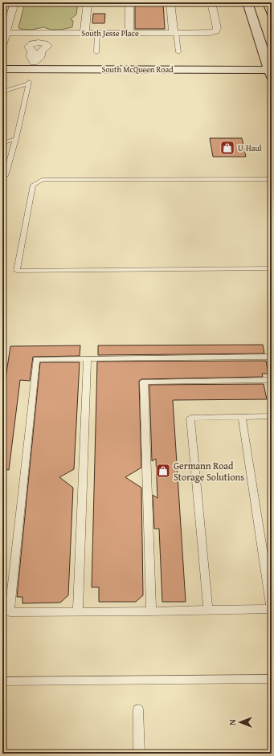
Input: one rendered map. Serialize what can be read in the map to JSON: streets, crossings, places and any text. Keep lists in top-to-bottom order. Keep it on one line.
{"streets":{"main road":["South McQueen Road"],"street":["South Jesse Place"]},"places":{"shop":["U-Haul","Germann Road Storage Solutions"]},"north":"left"}
